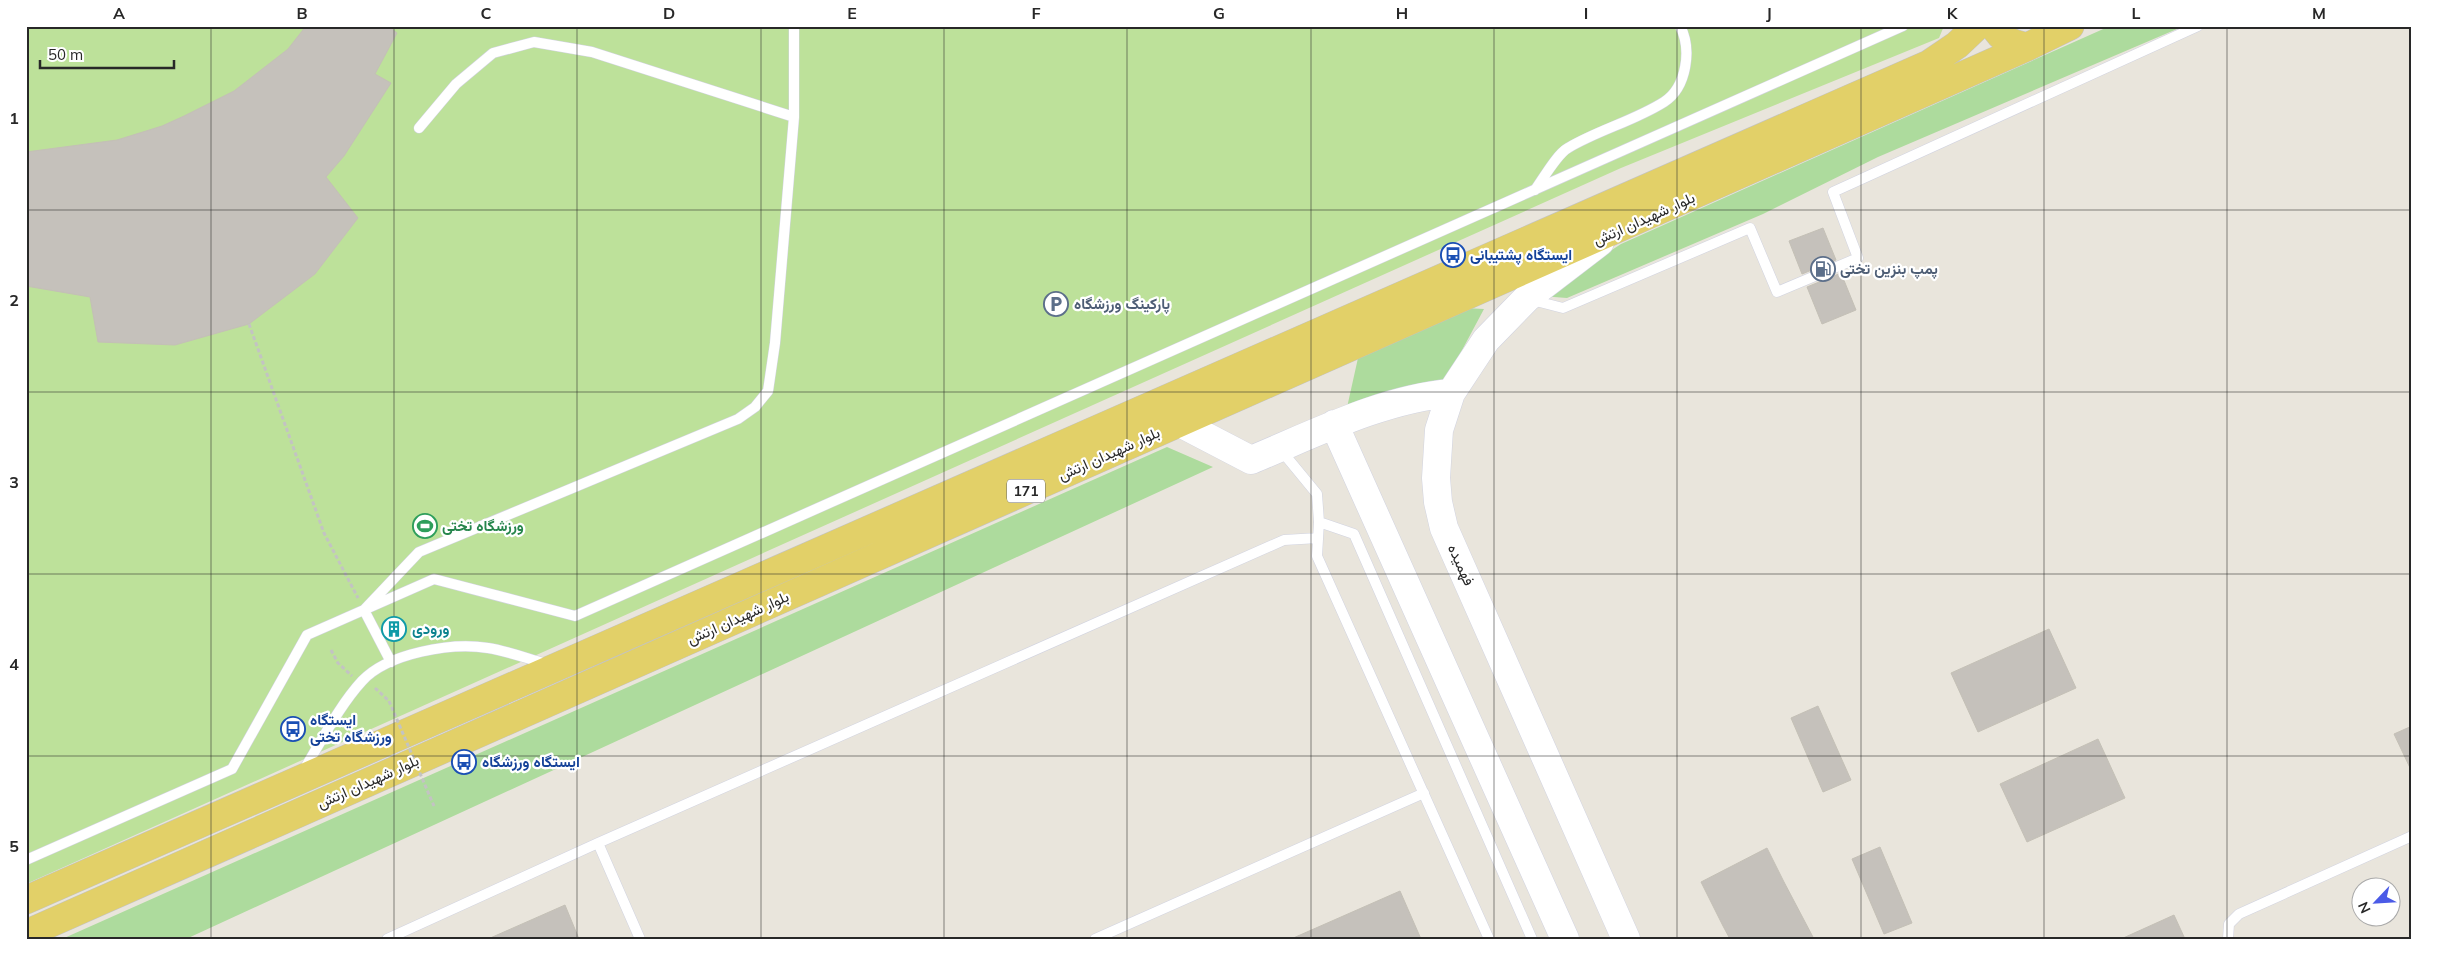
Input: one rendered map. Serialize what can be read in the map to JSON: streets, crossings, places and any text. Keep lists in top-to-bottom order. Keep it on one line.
{"streets":{"main road":["بلوار شهیدان ارتش","171","فهمیده"]},"crossings":[["بلوار شهیدان ارتش","فهمیده"]],"places":{"bus stop":["ایستگاه پشتیبانی","ایستگاه ورزشگاه تختی","ایستگاه ورزشگاه"],"fuel station":["پمپ بنزین تختی"],"parking":["پارکینگ ورزشگاه"],"sports":["ورزشگاه تختی"],"building":["ورودی"]},"scale_bar":"50 m","north":"bottom left","grid":{"columns":["A","B","C","D","E","F","G","H","I","J","K","L","M"],"rows":["1","2","3","4","5"]}}
